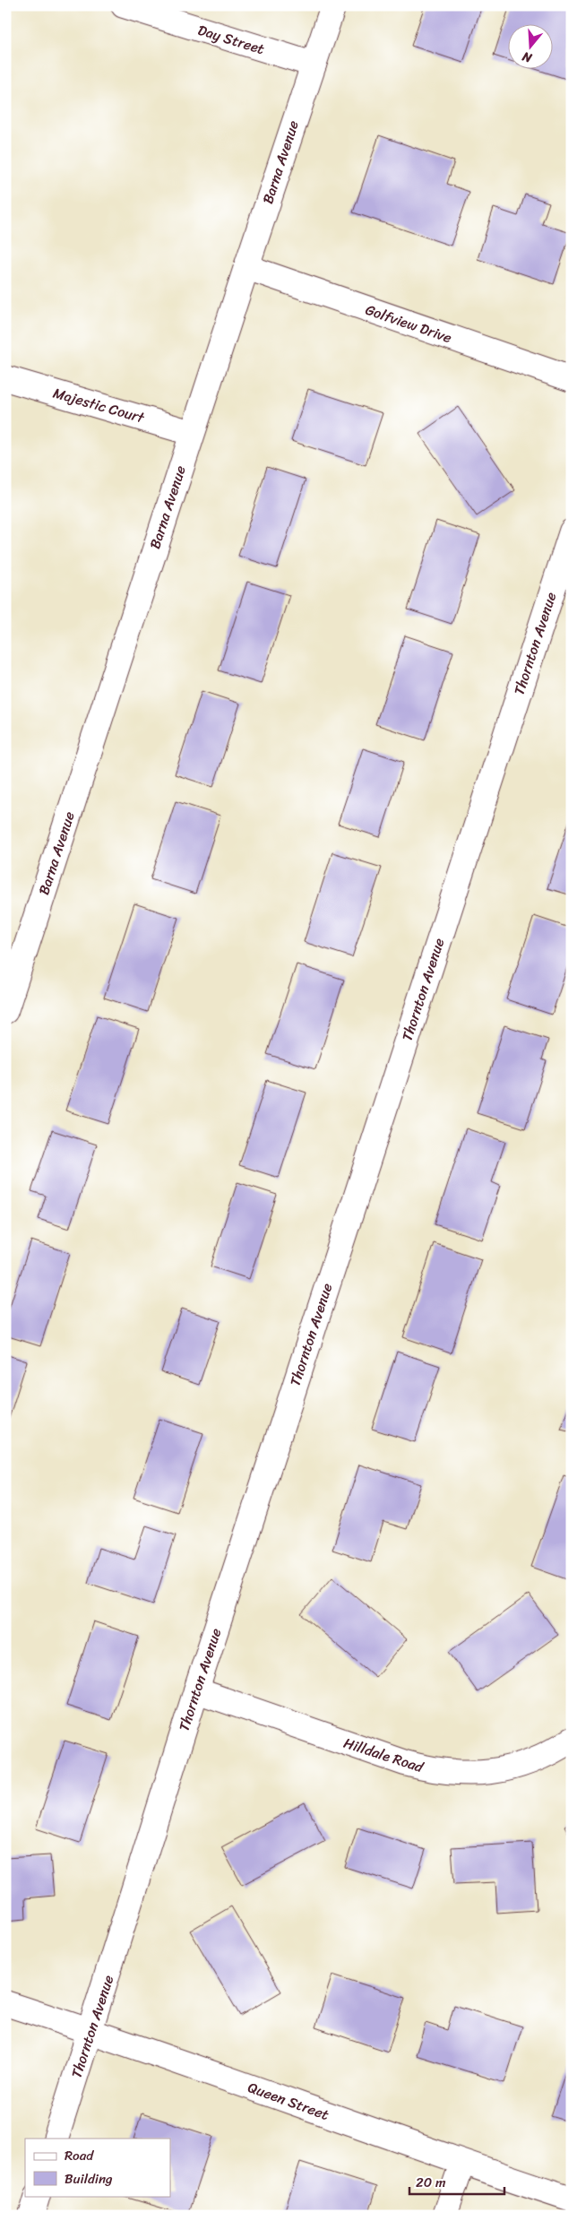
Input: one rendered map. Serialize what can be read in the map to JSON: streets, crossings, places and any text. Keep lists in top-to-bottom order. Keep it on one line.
{"streets":{"street":["Day Street","Barna Avenue","Golfview Drive","Majestic Court","Thornton Avenue","Hilldale Road","Queen Street"]},"crossings":[["Day Street","Barna Avenue"],["Barna Avenue","Golfview Drive"],["Barna Avenue","Majestic Court"],["Thornton Avenue","Hilldale Road"],["Thornton Avenue","Queen Street"]],"legend":["Road","Building"],"scale_bar":"20 m","north":"bottom"}
